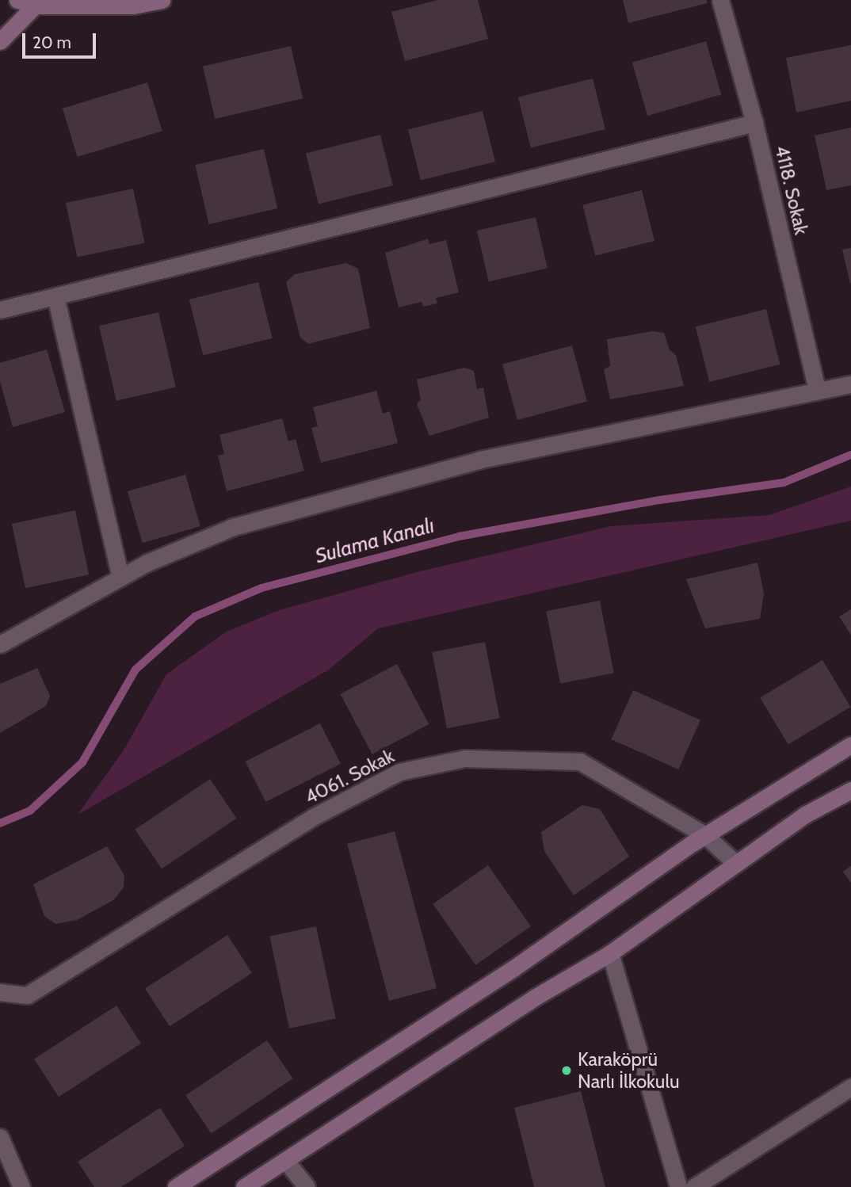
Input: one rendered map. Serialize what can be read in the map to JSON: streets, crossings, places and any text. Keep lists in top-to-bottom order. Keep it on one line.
{"streets":{"street":["4118. Sokak","4061. Sokak"]},"water":["Sulama Kanalı"],"places":["Karaköprü Narlı İlkokulu"],"scale_bar":"20 m"}
